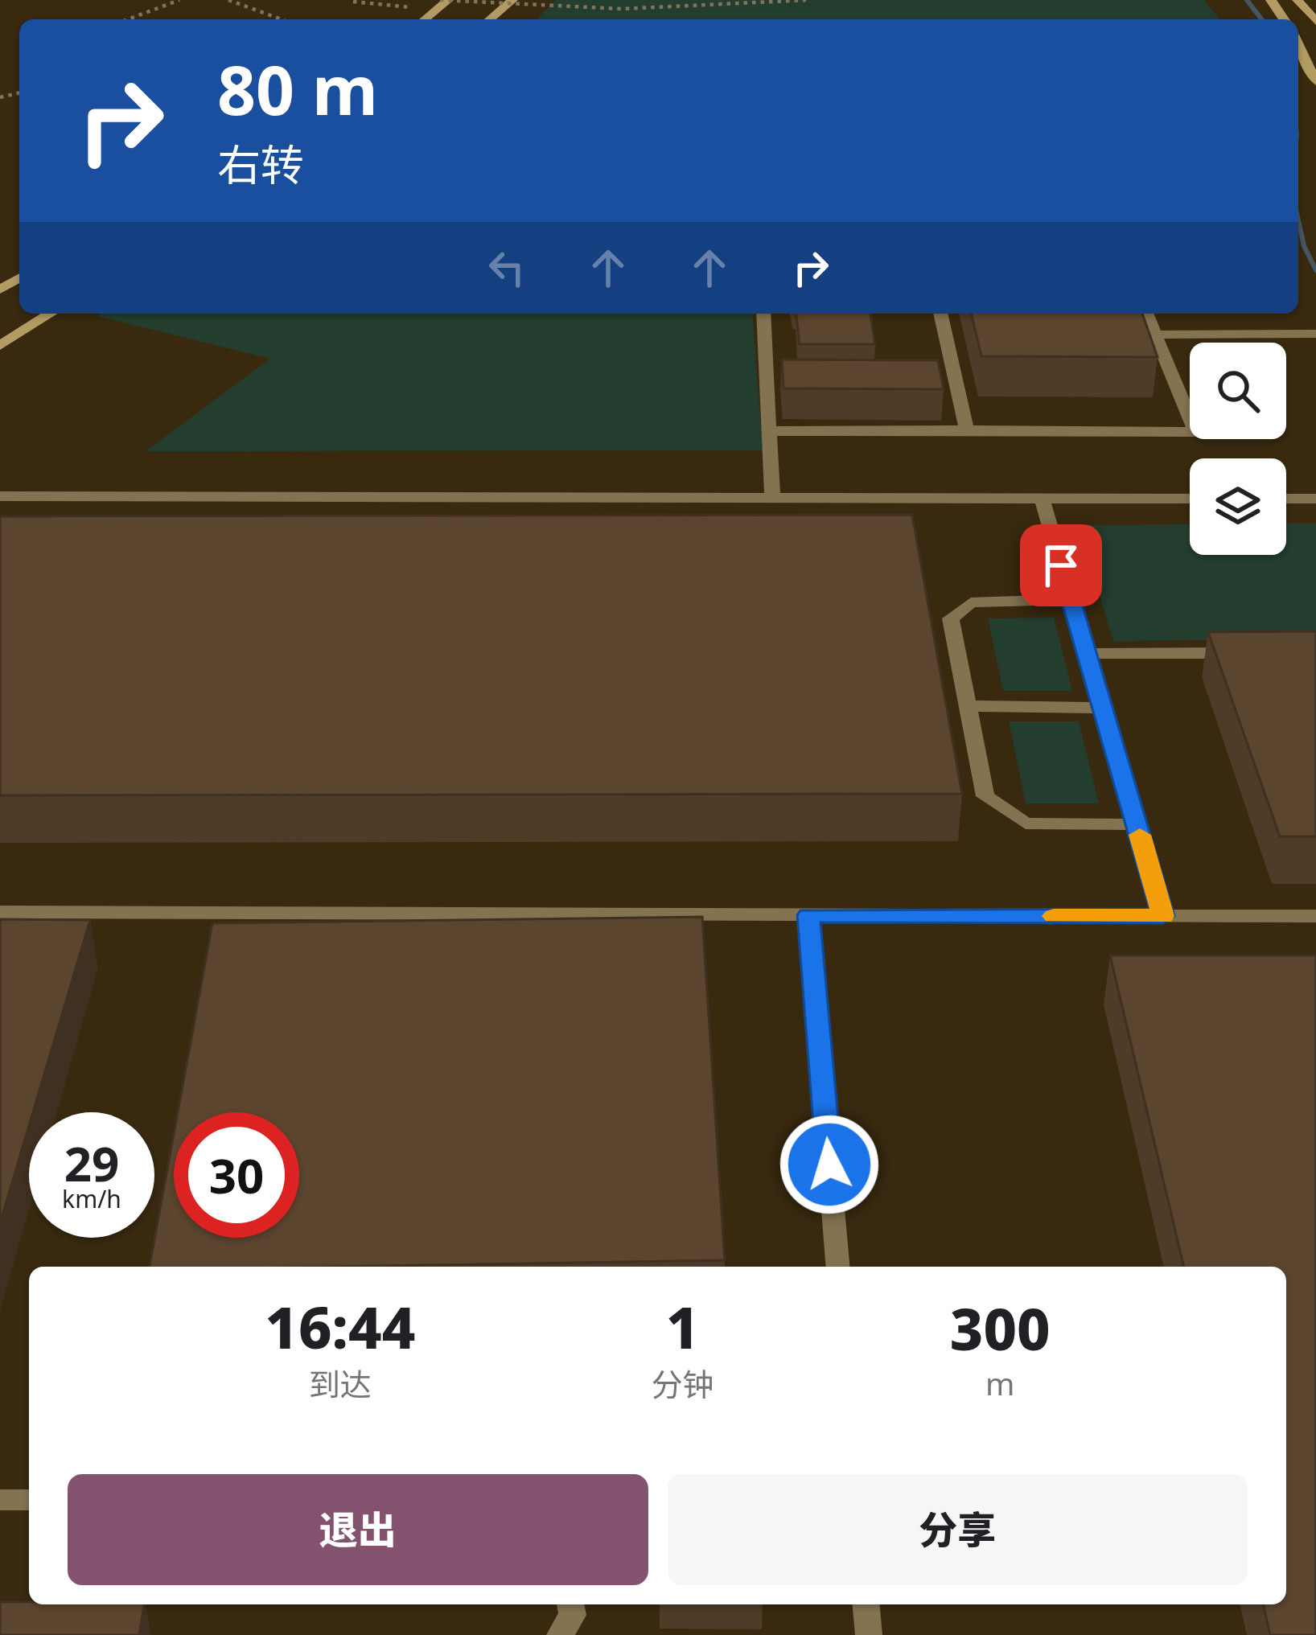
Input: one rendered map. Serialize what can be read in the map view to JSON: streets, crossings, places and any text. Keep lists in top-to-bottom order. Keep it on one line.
{"page":{"turn":["80 m","右转"],"speed":"29 km/h","limit":"30","eta":["16:44","到达","1","分钟","300","m"],"buttons":["退出","分享"]}}
